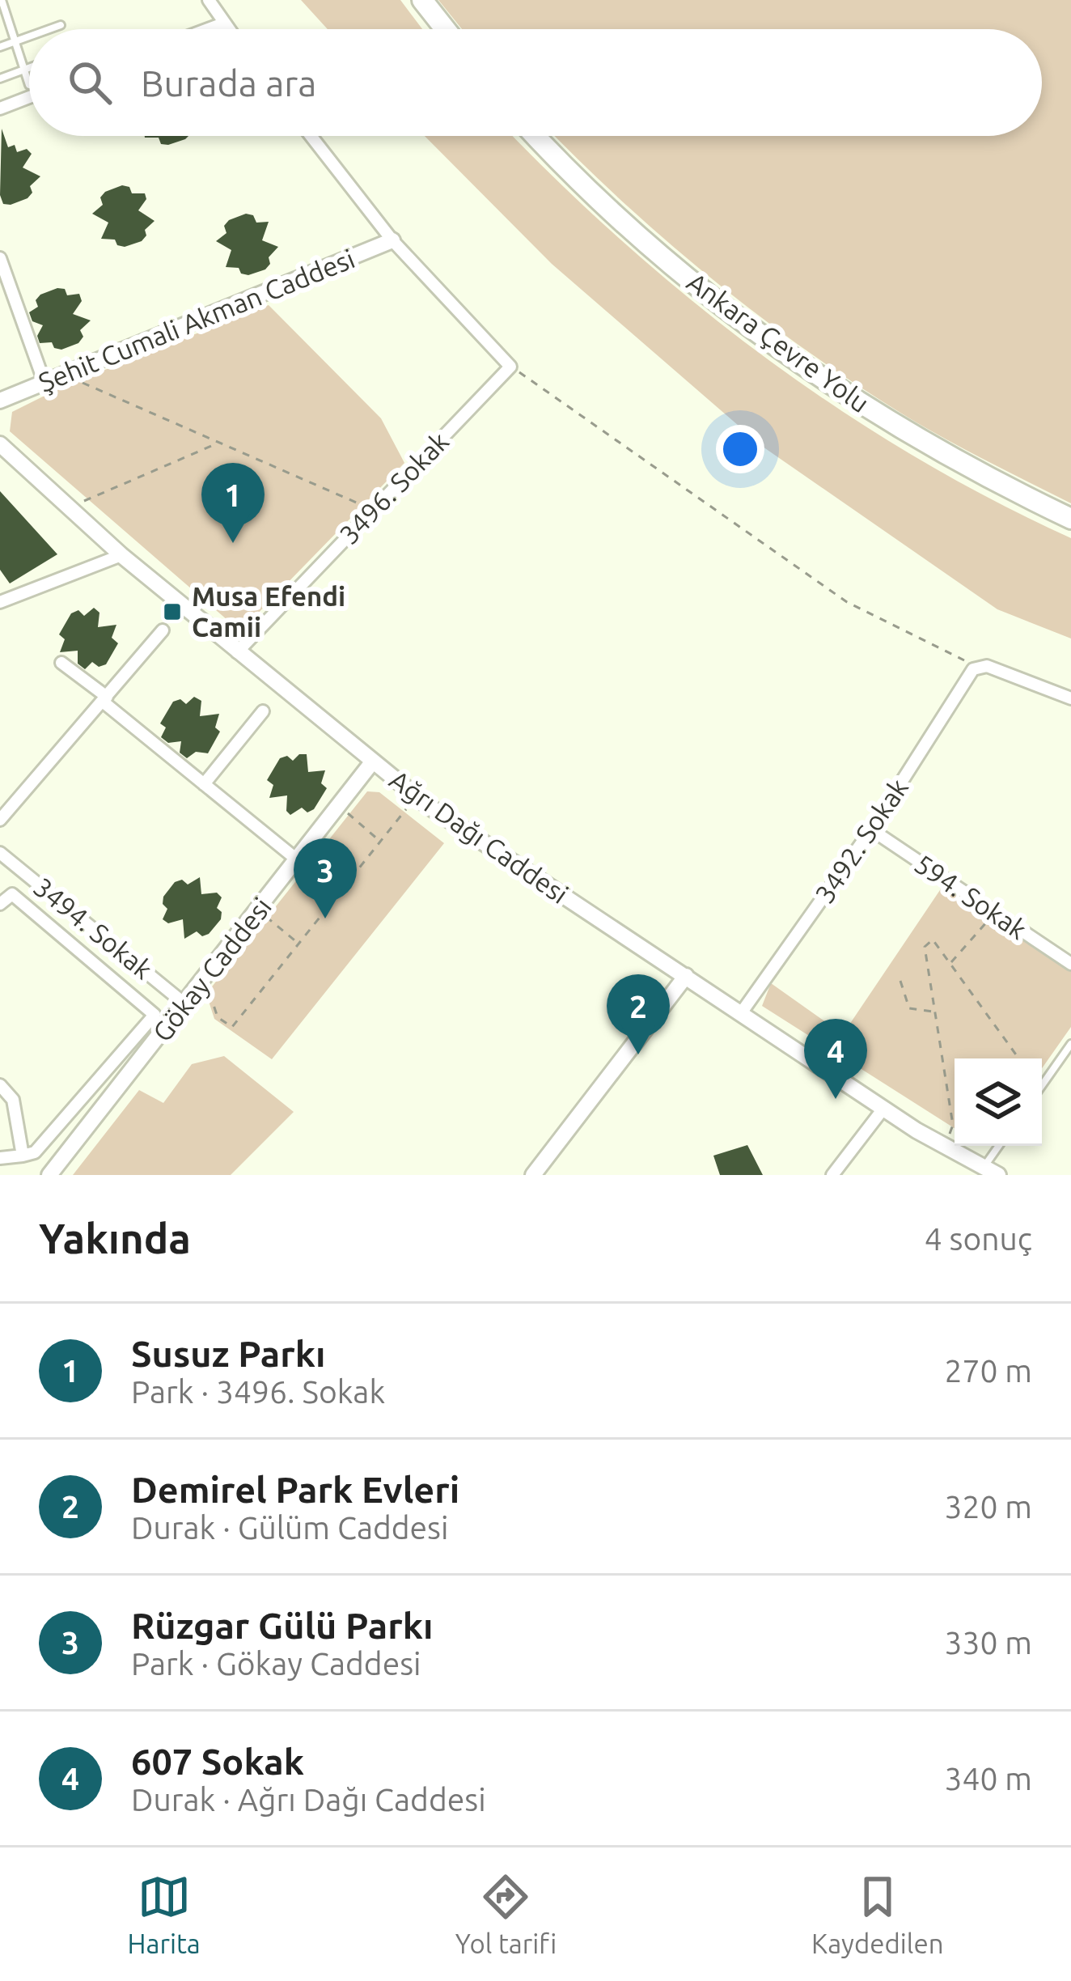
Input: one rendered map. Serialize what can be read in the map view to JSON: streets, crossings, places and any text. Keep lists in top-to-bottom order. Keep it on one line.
{"streets":{"highway":["Ankara Çevre Yolu"],"main road":["Şehit Cumali Akman Caddesi","Ağrı Dağı Caddesi","Gökay Caddesi"],"street":["3496. Sokak","3492. Sokak","594. Sokak","3494. Sokak"]},"crossings":[["3496. Sokak","Ağrı Dağı Caddesi"],["Ağrı Dağı Caddesi","3492. Sokak"],["Ağrı Dağı Caddesi","Gökay Caddesi"],["3492. Sokak","594. Sokak"],["3494. Sokak","Gökay Caddesi"]],"places":{"transit":["Musa Efendi Camii"]},"page":{"search":"Burada ara","pins":["1","3","2","4"],"heading":["Yakında","4 sonuç"],"list":[{"mark":"1","name":"Susuz Parkı","note":"Park · 3496. Sokak","value":"270 m"},{"mark":"2","name":"Demirel Park Evleri","note":"Durak · Gülüm Caddesi","value":"320 m"},{"mark":"3","name":"Rüzgar Gülü Parkı","note":"Park · Gökay Caddesi","value":"330 m"},{"mark":"4","name":"607 Sokak","note":"Durak · Ağrı Dağı Caddesi","value":"340 m"}],"nav":["Harita","Yol tarifi","Kaydedilen"]}}
